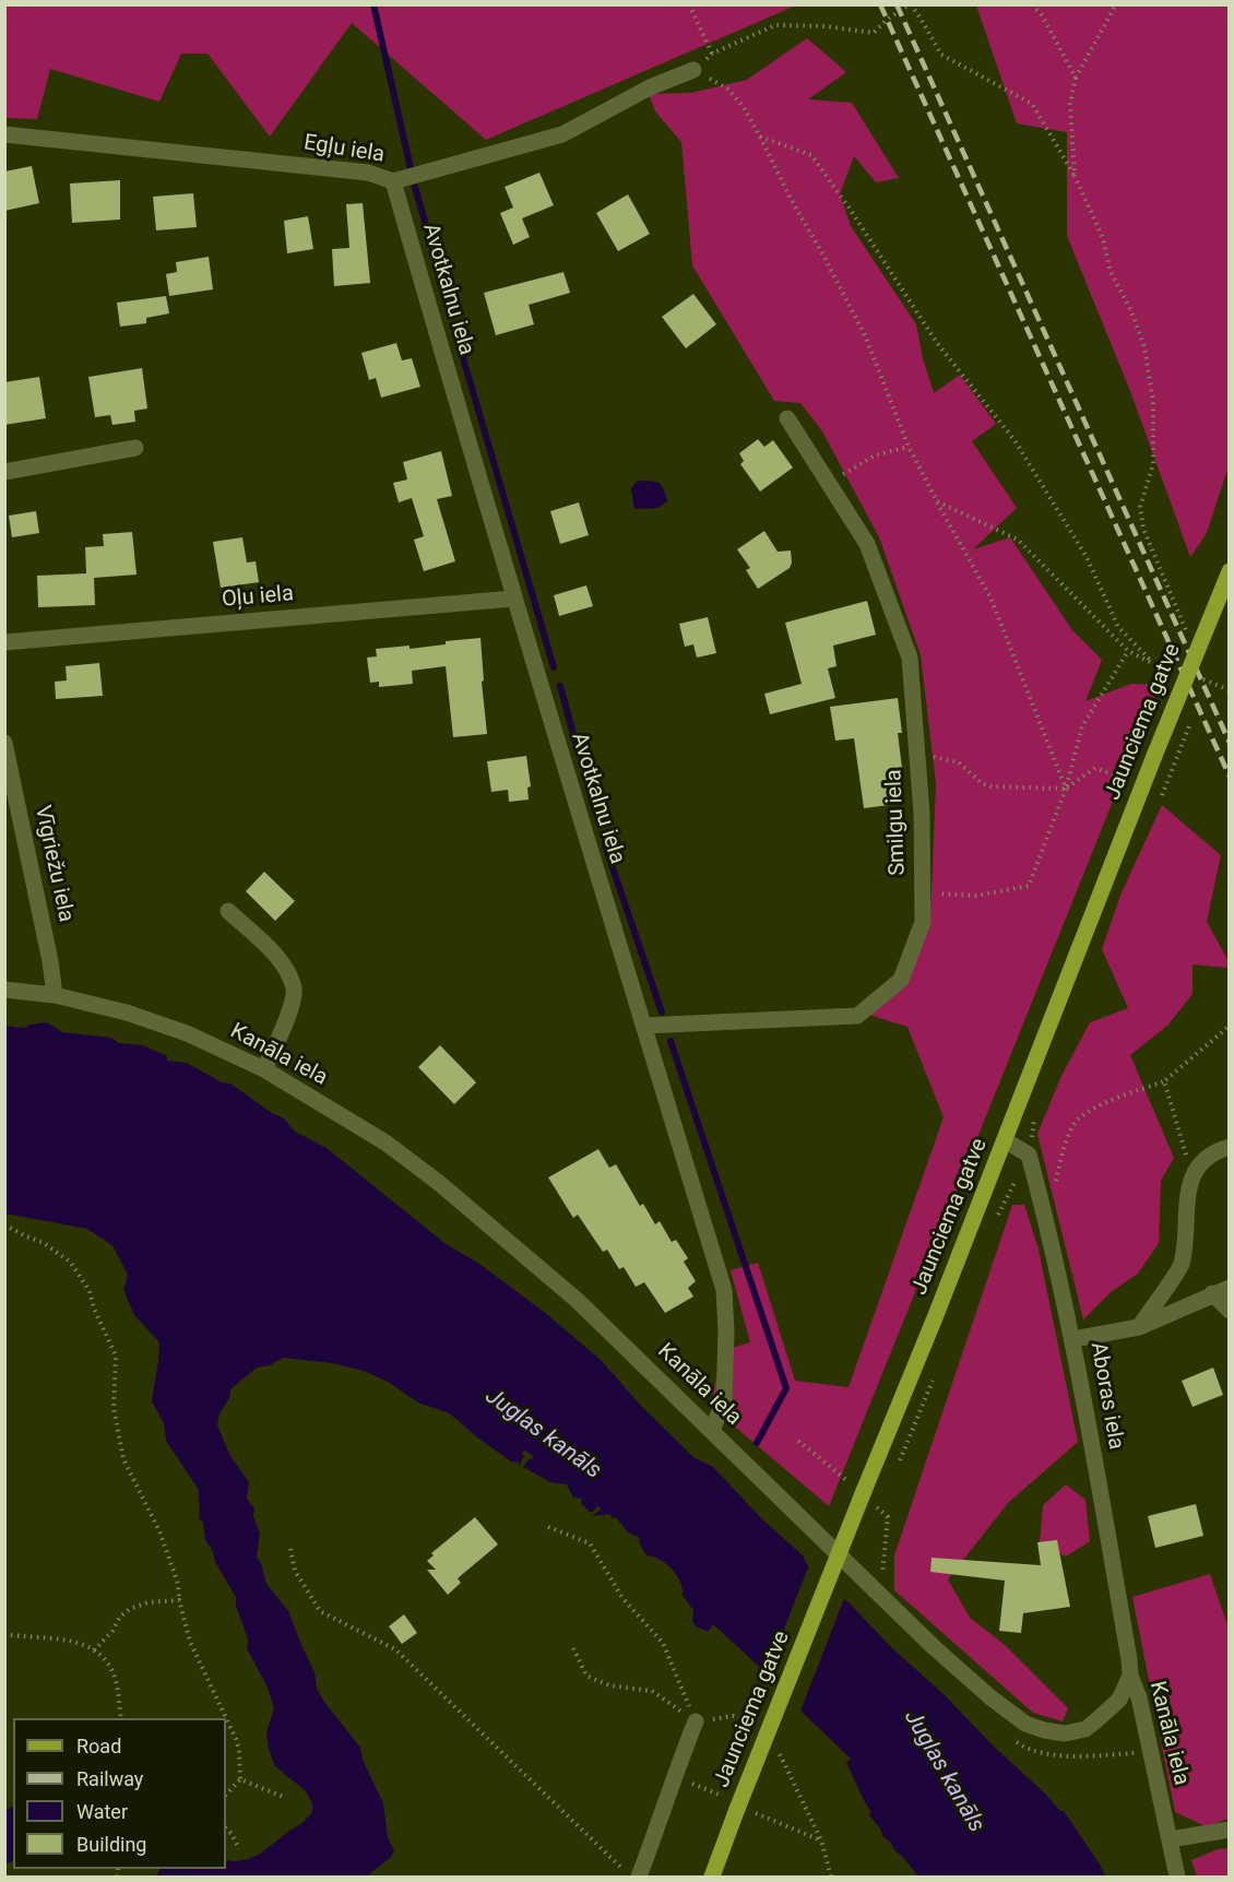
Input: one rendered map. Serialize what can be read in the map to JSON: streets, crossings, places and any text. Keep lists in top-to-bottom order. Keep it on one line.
{"streets":{"main road":["Jaunciema gatve"],"street":["Egļu iela","Avotkalnu iela","Oļu iela","Smilgu iela","Vīgriežu iela","Kanāla iela","Aboras iela"]},"crossings":[["Egļu iela","Avotkalnu iela"],["Avotkalnu iela","Oļu iela"],["Avotkalnu iela","Smilgu iela"],["Avotkalnu iela","Kanāla iela"],["Jaunciema gatve","Aboras iela"],["Vīgriežu iela","Kanāla iela"],["Kanāla iela","Aboras iela"]],"water":["Juglas kanāls"],"legend":["Road","Railway","Water","Building"]}
